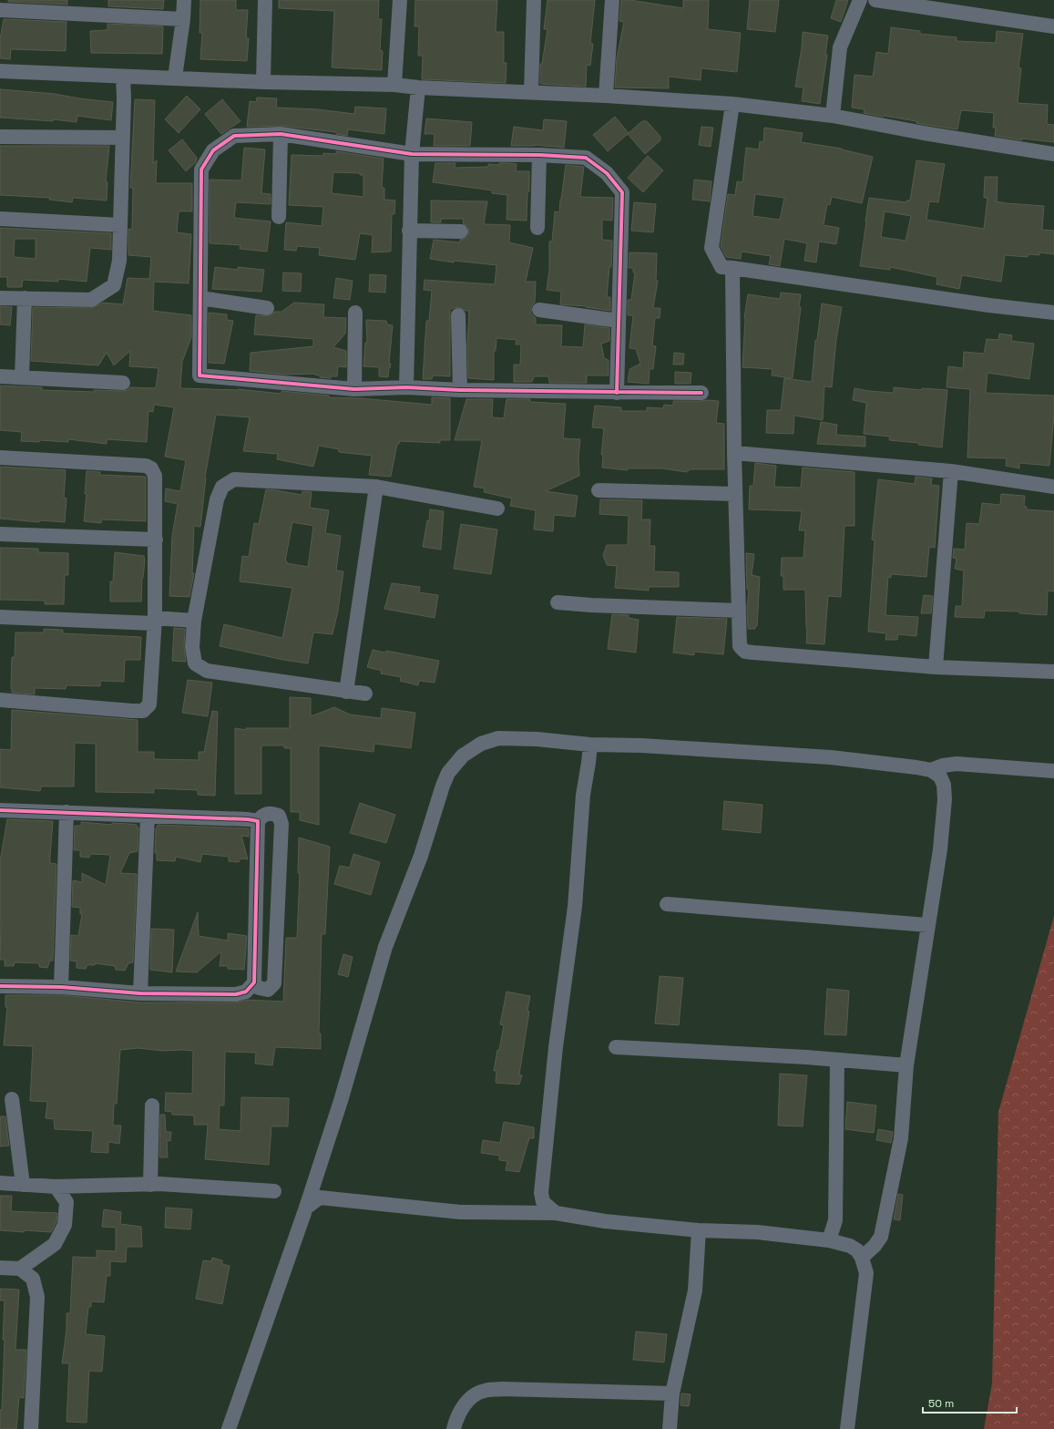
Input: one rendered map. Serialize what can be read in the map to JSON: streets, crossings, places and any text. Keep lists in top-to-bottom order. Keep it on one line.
{"scale_bar":"50 m"}
